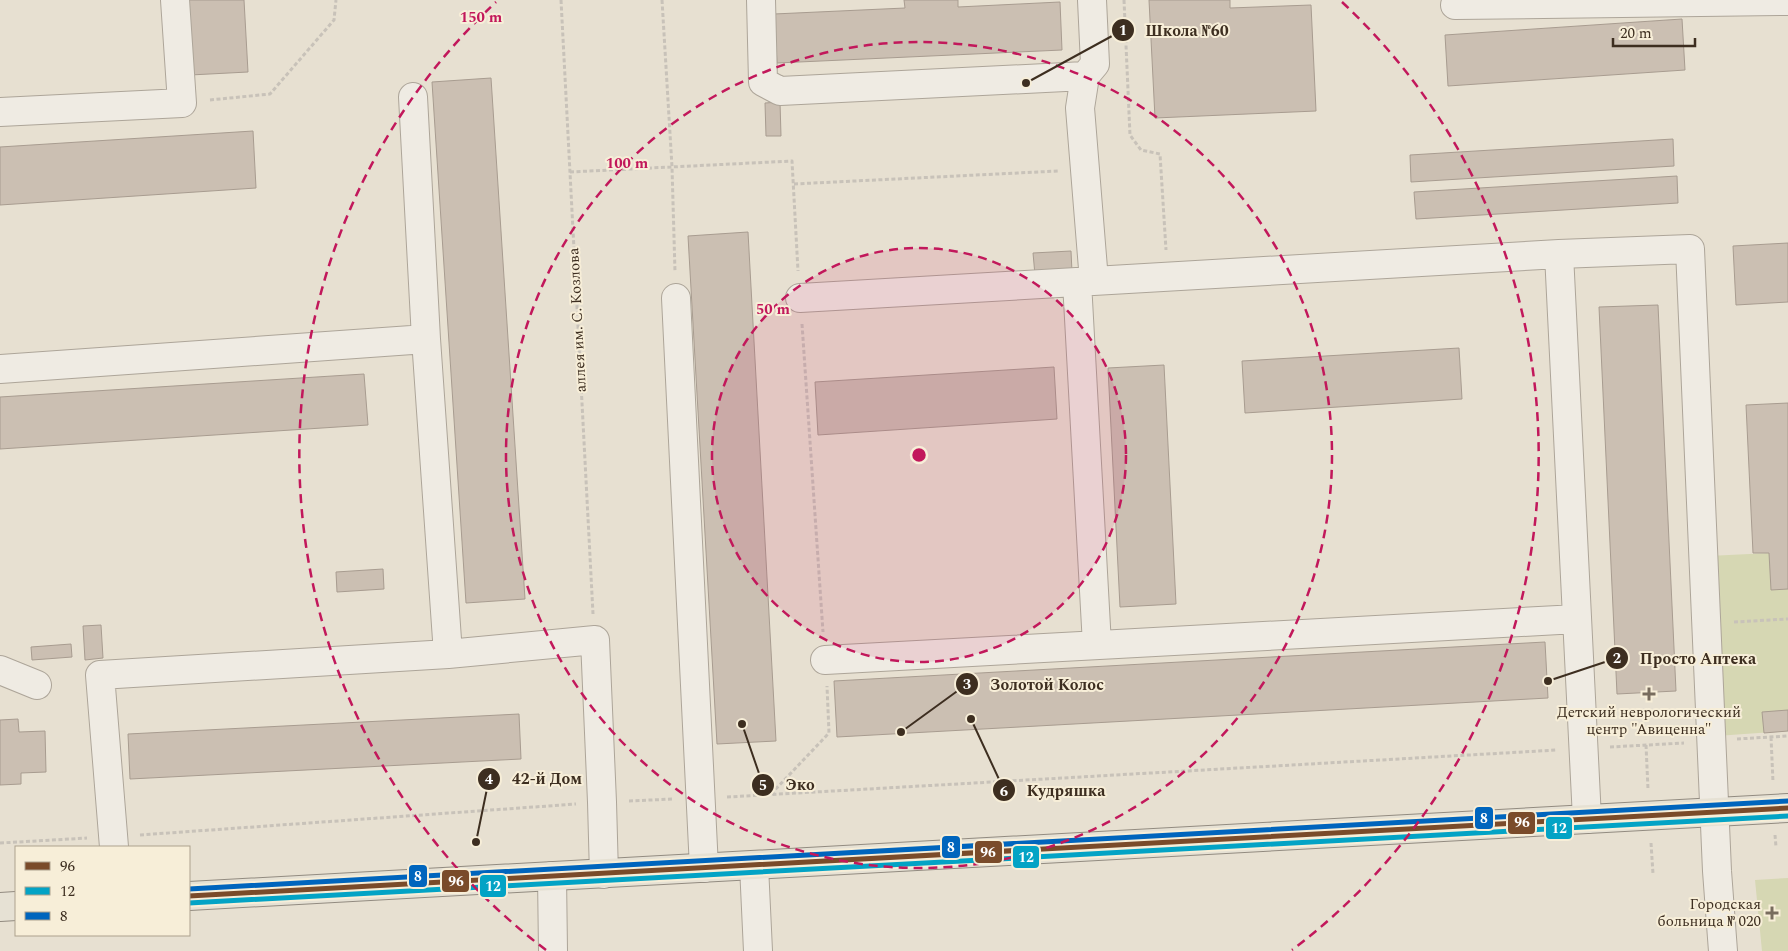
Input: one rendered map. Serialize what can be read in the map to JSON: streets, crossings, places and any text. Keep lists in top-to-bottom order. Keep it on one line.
{"streets":{"path":["аллея им. С. Козлова"]},"places":{"other":["Школа №60","Просто Аптека","Кудряшка","Эко","Золотой Колос","42-й Дом"],"health":["Детский неврологический центр \"Авиценна\"","Городская больница № 020"]},"lines":["transit line 8","transit line 96","transit line 12"],"legend":["96","12","8"],"scale_bar":"20 m","rings":["150 m","100 m","50 m"]}
